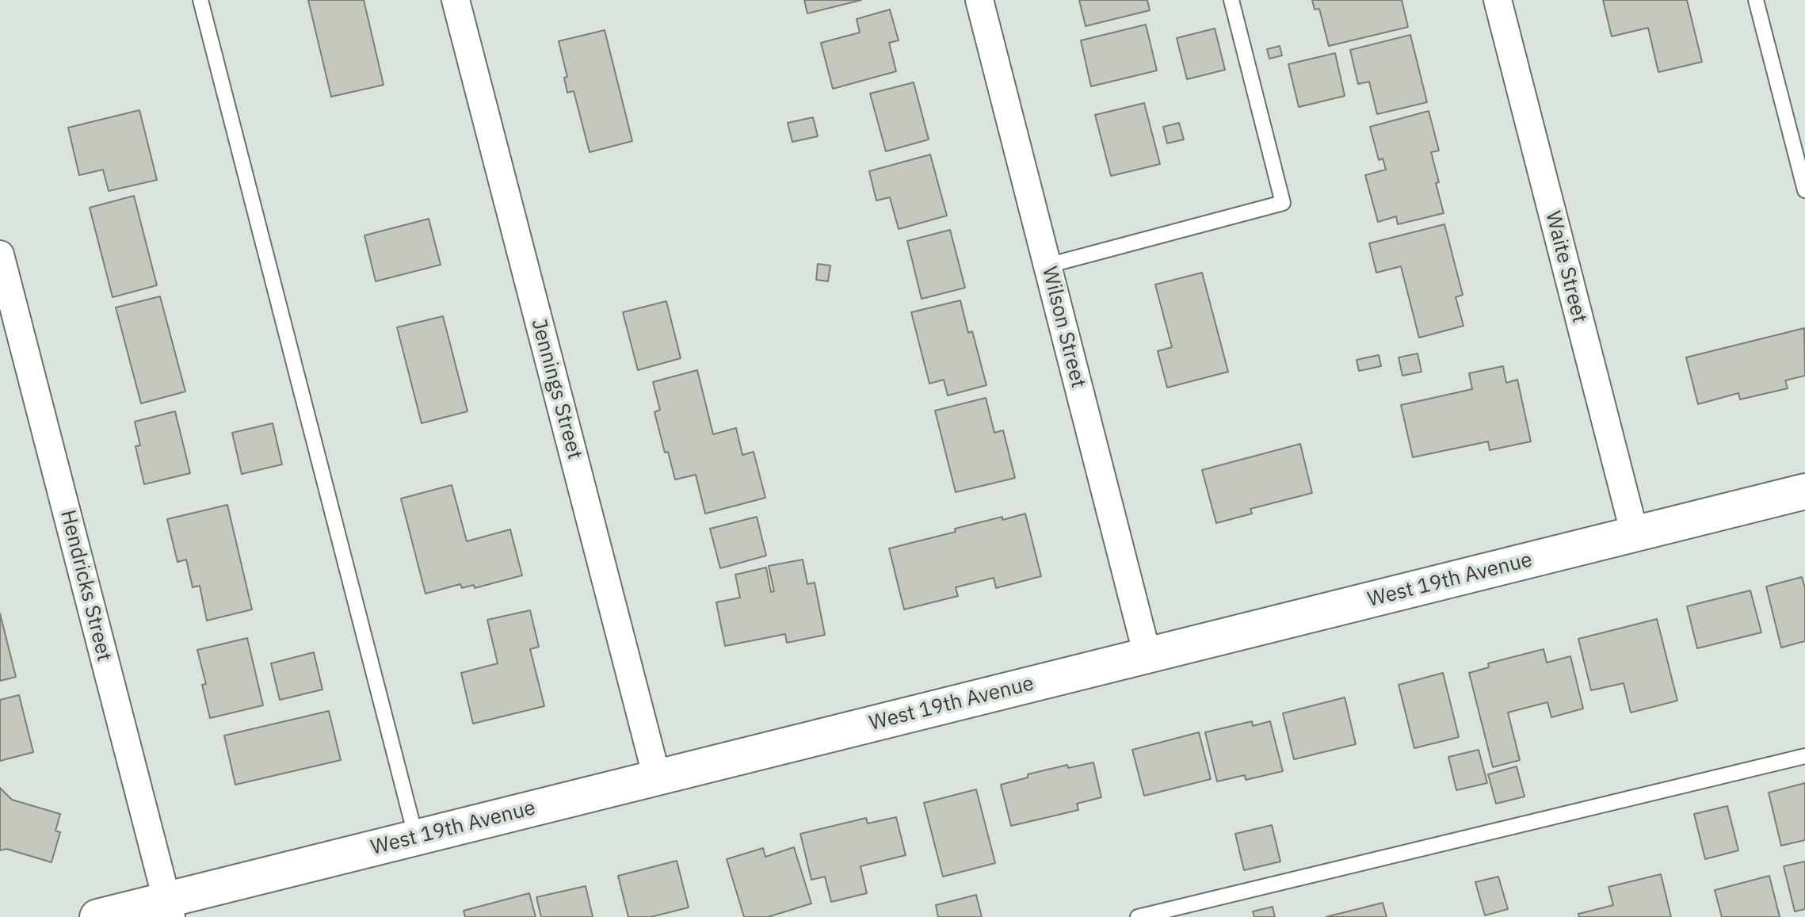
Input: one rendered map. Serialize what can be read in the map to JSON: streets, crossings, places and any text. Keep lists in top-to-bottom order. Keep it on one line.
{"streets":{"street":["Waite Street","Wilson Street","Jennings Street","West 19th Avenue","Hendricks Street"]},"crossings":[["Waite Street","West 19th Avenue"],["Wilson Street","West 19th Avenue"],["Jennings Street","West 19th Avenue"],["West 19th Avenue","Hendricks Street"]]}
